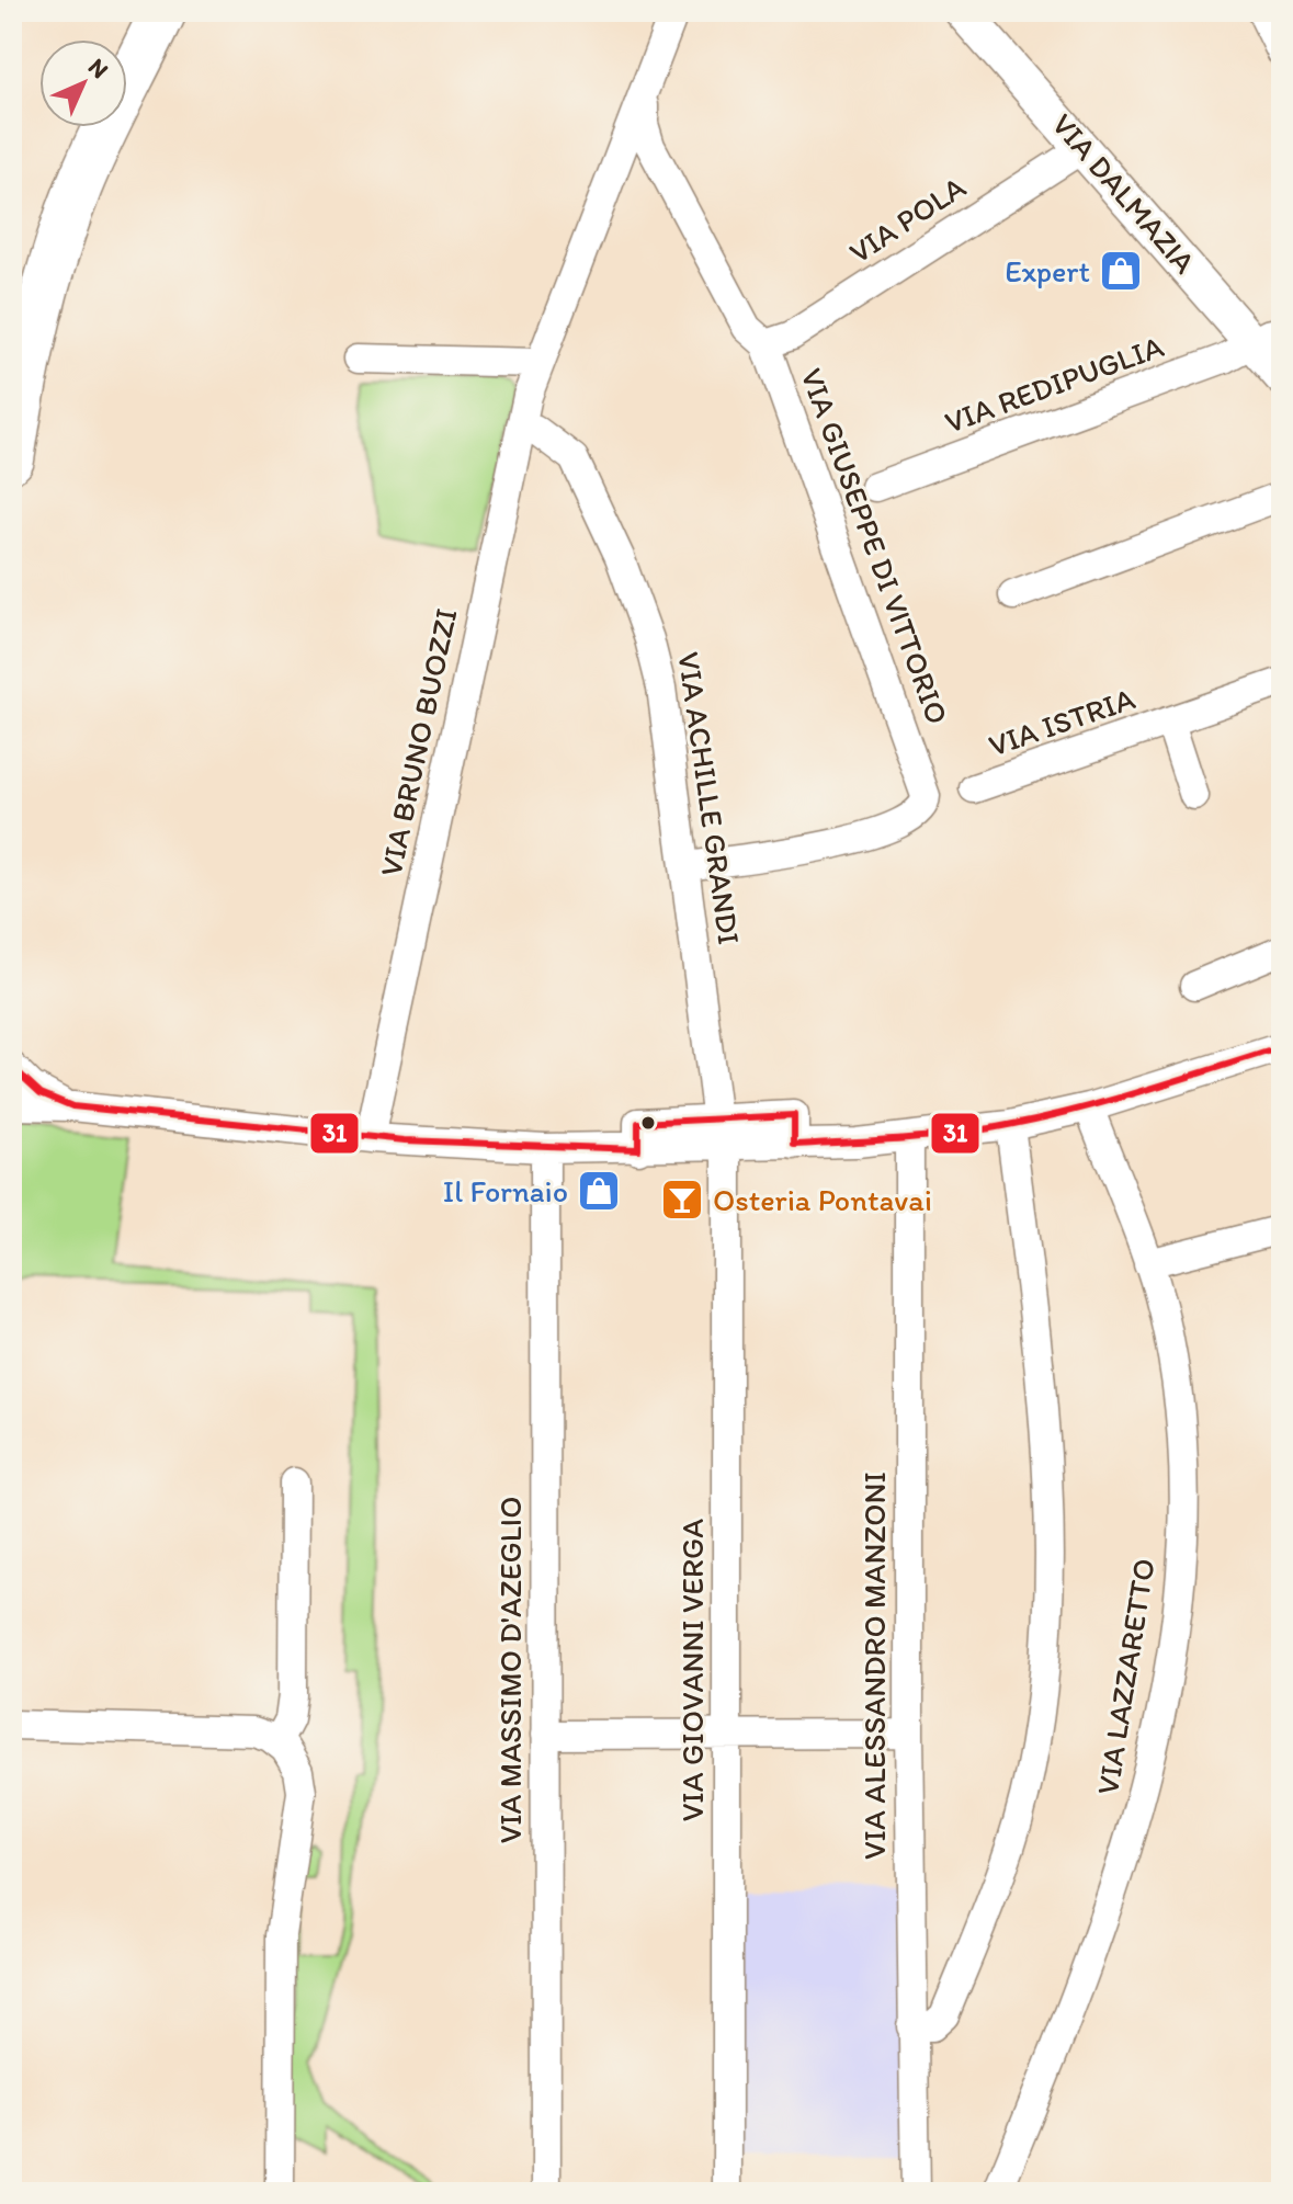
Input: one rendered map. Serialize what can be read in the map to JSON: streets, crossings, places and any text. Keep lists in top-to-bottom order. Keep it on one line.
{"streets":{"street":["VIA DALMAZIA","VIA POLA","VIA REDIPUGLIA","VIA GIUSEPPE DI VITTORIO","VIA ISTRIA","VIA BRUNO BUOZZI","VIA ACHILLE GRANDI","VIA ALESSANDRO MANZONI","VIA MASSIMO D'AZEGLIO","VIA GIOVANNI VERGA","VIA LAZZARETTO"]},"crossings":[["VIA DALMAZIA","VIA POLA"],["VIA DALMAZIA","VIA REDIPUGLIA"],["VIA POLA","VIA GIUSEPPE DI VITTORIO"],["VIA GIUSEPPE DI VITTORIO","VIA BRUNO BUOZZI"],["VIA GIUSEPPE DI VITTORIO","VIA ACHILLE GRANDI"],["VIA BRUNO BUOZZI","VIA ACHILLE GRANDI"],["VIA ACHILLE GRANDI","VIA GIOVANNI VERGA"]],"places":{"shop":["Expert","Il Fornaio"],"bar":["Osteria Pontavai"]},"lines":["transit line 31"],"north":"top right"}
